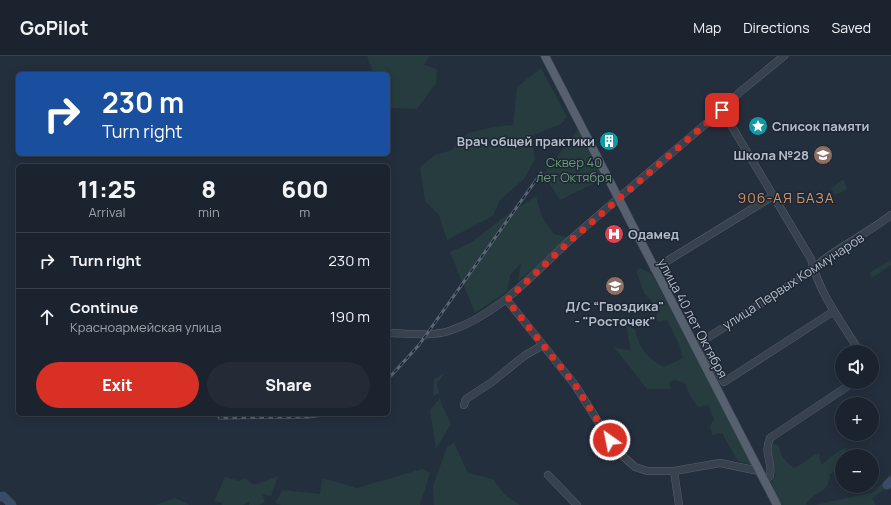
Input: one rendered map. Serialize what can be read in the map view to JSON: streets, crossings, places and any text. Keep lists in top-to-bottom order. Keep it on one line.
{"streets":{"main road":["улица 40 лет Октября"],"street":["улица Первых Коммунаров"]},"crossings":[["улица Первых Коммунаров","улица 40 лет Октября"]],"districts":["906-АЯ БАЗА"],"parks":["Сквер 40 лет Октября"],"places":{"place":["Список памяти"],"building":["Врач общей практики"],"school or university":["Школа №28","Д/С “Гвоздика\" - \"Росточек\""],"hospital":["Одамед"]},"page":{"header":"GoPilot","nav":["Map","Directions","Saved"],"turn":["230 m","Turn right"],"eta":["11:25","Arrival","8","min","600","m"],"list":[{"name":"Turn right","value":"230 m"},{"name":"Continue","note":"Красноармейская улица","value":"190 m"}],"map_buttons":["+","−"],"buttons":["Exit","Share"]}}
